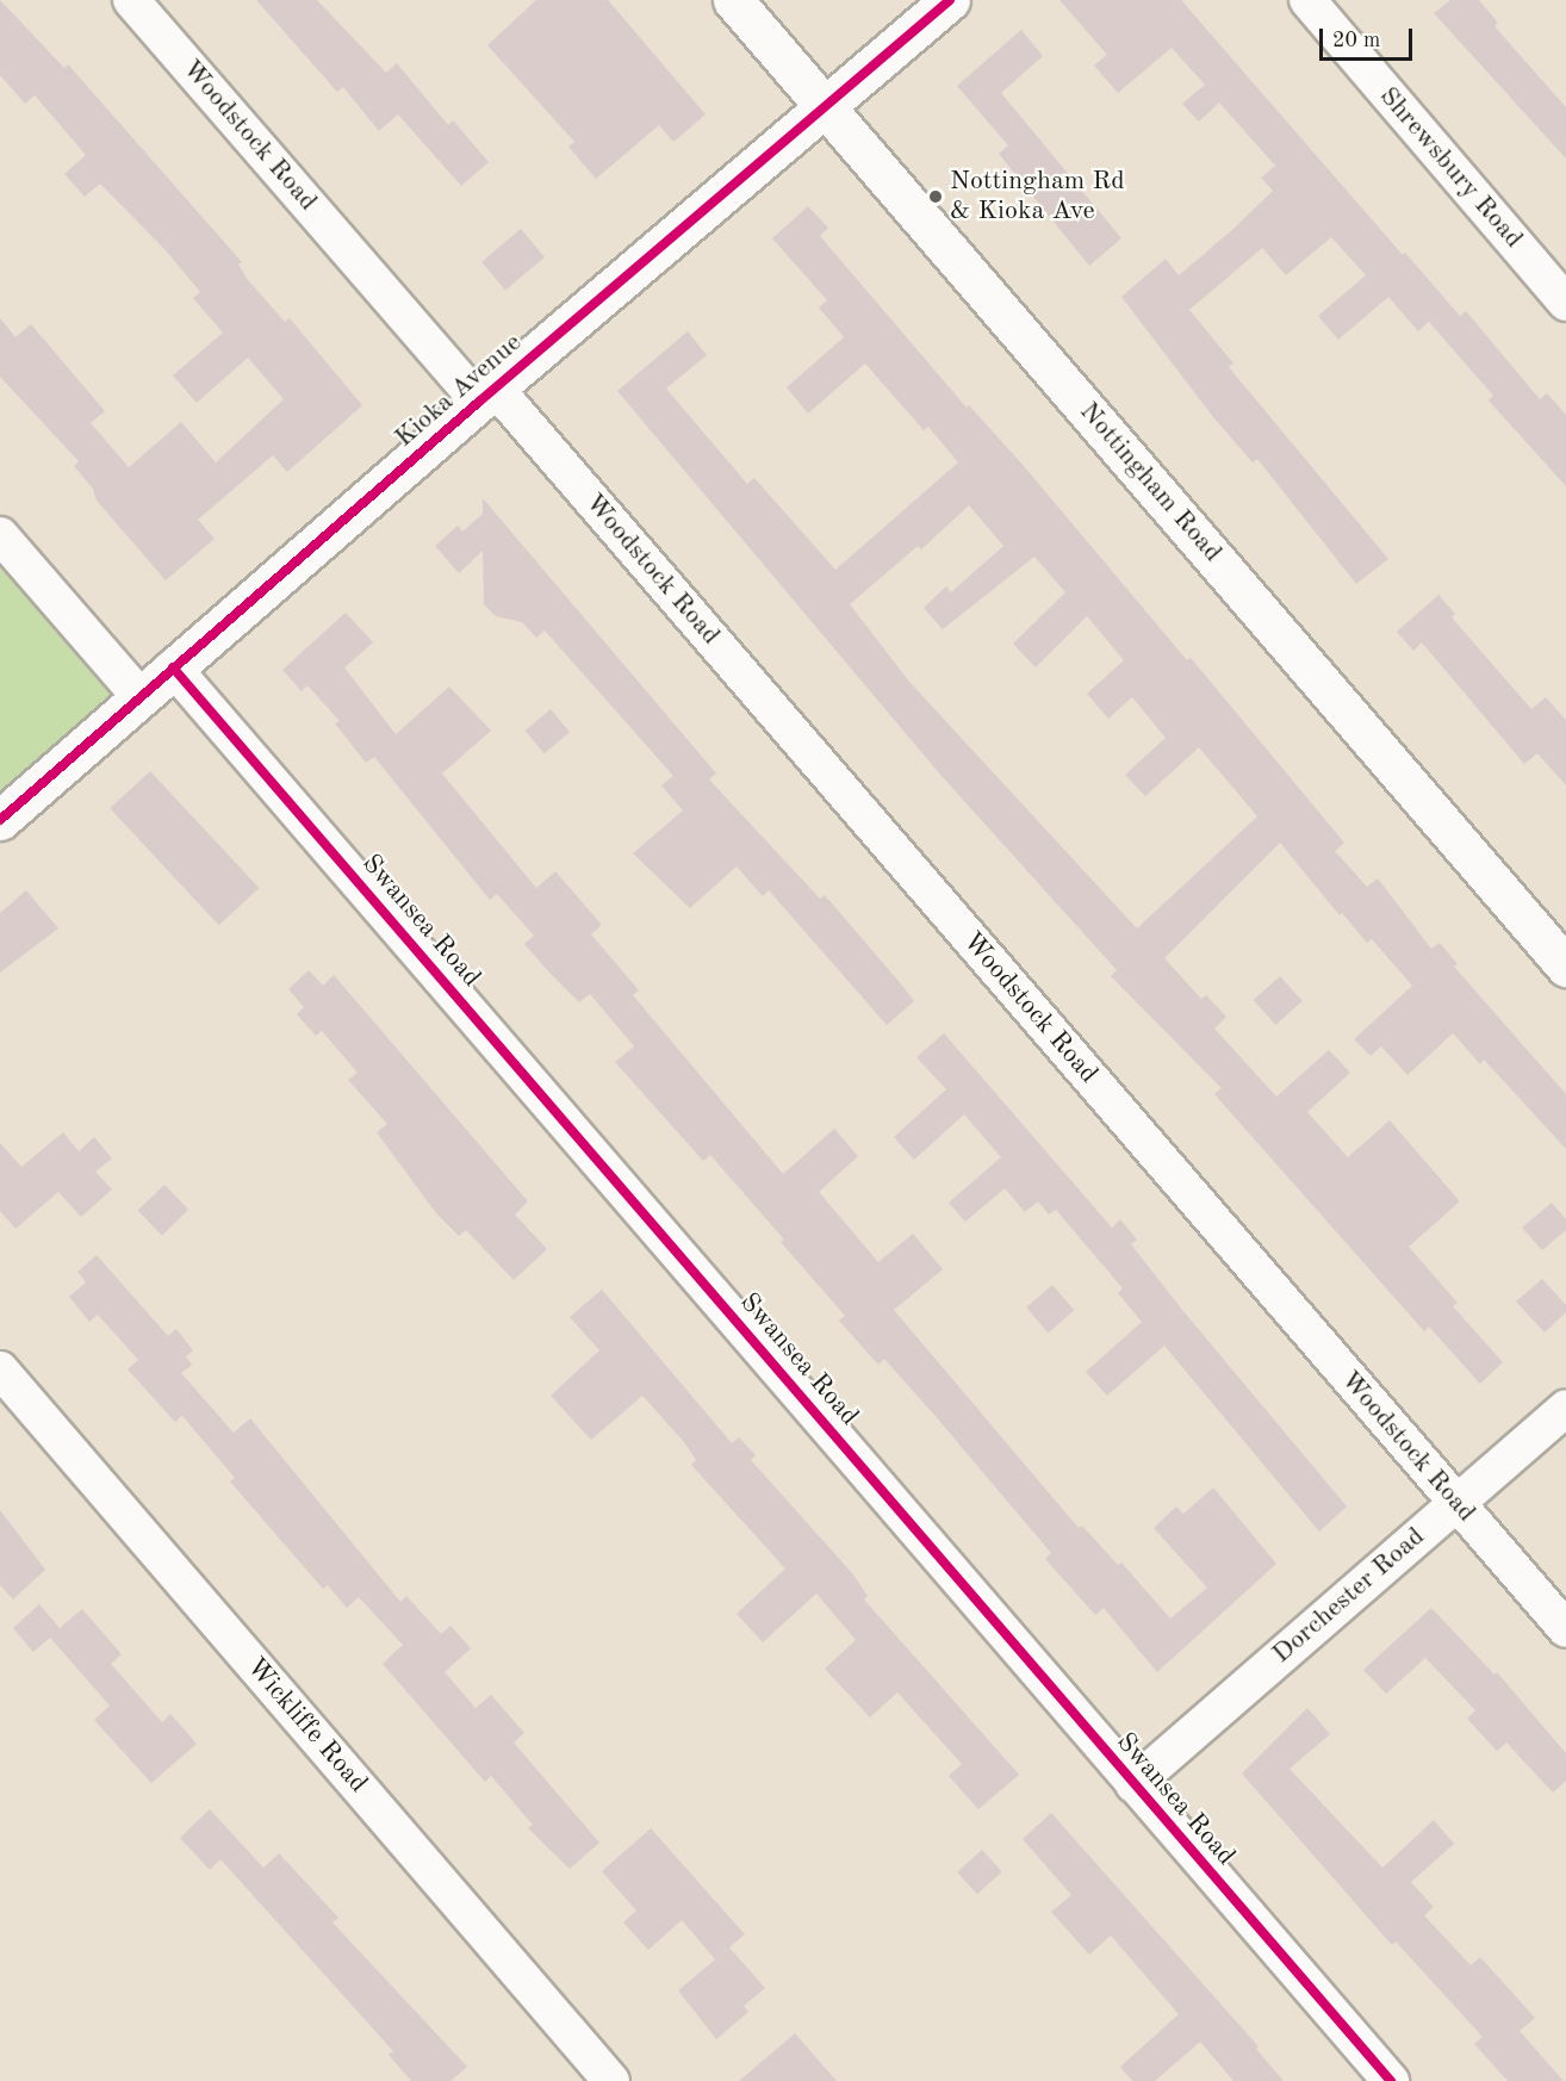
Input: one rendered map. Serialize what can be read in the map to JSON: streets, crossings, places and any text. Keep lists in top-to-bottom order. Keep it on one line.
{"streets":{"street":["Woodstock Road","Shrewsbury Road","Kioka Avenue","Nottingham Road","Swansea Road","Dorchester Road","Wickliffe Road"]},"crossings":[["Woodstock Road","Kioka Avenue"],["Woodstock Road","Dorchester Road"],["Kioka Avenue","Nottingham Road"],["Kioka Avenue","Swansea Road"],["Swansea Road","Dorchester Road"]],"places":["Nottingham Rd & Kioka Ave"],"scale_bar":"20 m"}
